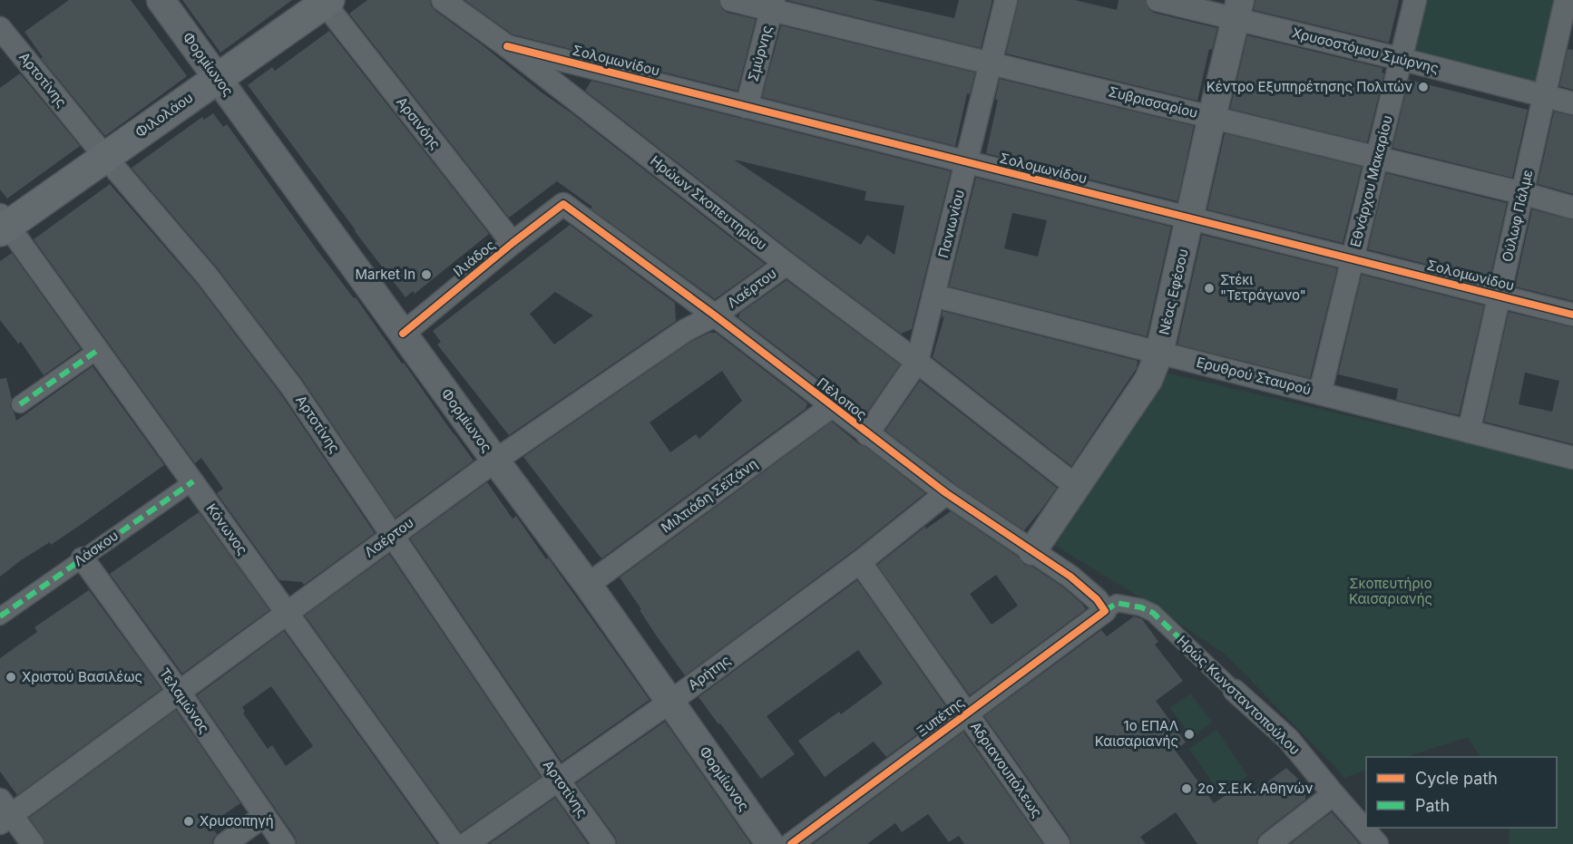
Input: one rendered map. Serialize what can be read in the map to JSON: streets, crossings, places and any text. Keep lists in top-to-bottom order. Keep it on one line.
{"streets":{"main road":["Φιλολάου"],"street":["Χρυσοστόμου Σμύρνης","Σμύρνης","Σολομωνίδου","Φορμίωνος","Αρτοτίνης","Συβρισσαρίου","Αρσινόης","Εθνάρχου Μακαρίου","Ηρώων Σκοπευτηρίου","Ούλωφ Πάλμε","Πανιωνίου","Ιλιάδος","Λαέρτου","Νέας Εφέσου","Ερυθρού Σταυρού","Πέλοπος","Μιλτιάδη Σεϊζάνη","Κόνωνος","Λάσκου","Αρήτης","Ηρώς Κωνσταντοπούλου","Τελαμώνος","Ξυπέτης","Αδριανουπόλεως"]},"crossings":[["Χρυσοστόμου Σμύρνης","Εθνάρχου Μακαρίου"],["Χρυσοστόμου Σμύρνης","Ούλωφ Πάλμε"],["Χρυσοστόμου Σμύρνης","Νέας Εφέσου"],["Σμύρνης","Σολομωνίδου"],["Σμύρνης","Συβρισσαρίου"],["Σολομωνίδου","Εθνάρχου Μακαρίου"],["Σολομωνίδου","Ηρώων Σκοπευτηρίου"],["Σολομωνίδου","Ούλωφ Πάλμε"],["Σολομωνίδου","Πανιωνίου"],["Σολομωνίδου","Νέας Εφέσου"],["Φορμίωνος","Φιλολάου"],["Φορμίωνος","Ιλιάδος"],["Φορμίωνος","Λαέρτου"],["Φορμίωνος","Μιλτιάδη Σεϊζάνη"],["Φορμίωνος","Αρήτης"],["Αρτοτίνης","Φιλολάου"],["Αρτοτίνης","Λαέρτου"],["Αρτοτίνης","Αρήτης"],["Συβρισσαρίου","Εθνάρχου Μακαρίου"],["Συβρισσαρίου","Ούλωφ Πάλμε"],["Συβρισσαρίου","Πανιωνίου"],["Συβρισσαρίου","Νέας Εφέσου"],["Φιλολάου","Αρσινόης"],["Φιλολάου","Κόνωνος"],["Αρσινόης","Ιλιάδος"],["Εθνάρχου Μακαρίου","Ερυθρού Σταυρού"],["Ηρώων Σκοπευτηρίου","Πανιωνίου"],["Ηρώων Σκοπευτηρίου","Λαέρτου"],["Ηρώων Σκοπευτηρίου","Νέας Εφέσου"],["Ούλωφ Πάλμε","Ερυθρού Σταυρού"],["Πανιωνίου","Ερυθρού Σταυρού"],["Πανιωνίου","Πέλοπος"],["Ιλιάδος","Πέλοπος"],["Λαέρτου","Πέλοπος"],["Λαέρτου","Κόνωνος"],["Λαέρτου","Τελαμώνος"],["Νέας Εφέσου","Ερυθρού Σταυρού"],["Νέας Εφέσου","Πέλοπος"],["Πέλοπος","Μιλτιάδη Σεϊζάνη"],["Πέλοπος","Αρήτης"],["Πέλοπος","Ηρώς Κωνσταντοπούλου"],["Πέλοπος","Ξυπέτης"],["Κόνωνος","Λάσκου"],["Λάσκου","Τελαμώνος"],["Αρήτης","Αδριανουπόλεως"],["Ηρώς Κωνσταντοπούλου","Ξυπέτης"],["Ξυπέτης","Αδριανουπόλεως"]],"parks":["Σκοπευτήριο Καισαριανής"],"places":["Κέντρο Εξυπηρέτησης Πολιτών","Market In","Στέκι \"Τετράγωνο\"","Χριστού Βασιλέως","1ο ΕΠΑΛ Καισαριανής","2ο Σ.Ε.Κ. Αθηνών","Χρυσοπηγή"],"legend":["Cycle path","Path"]}
